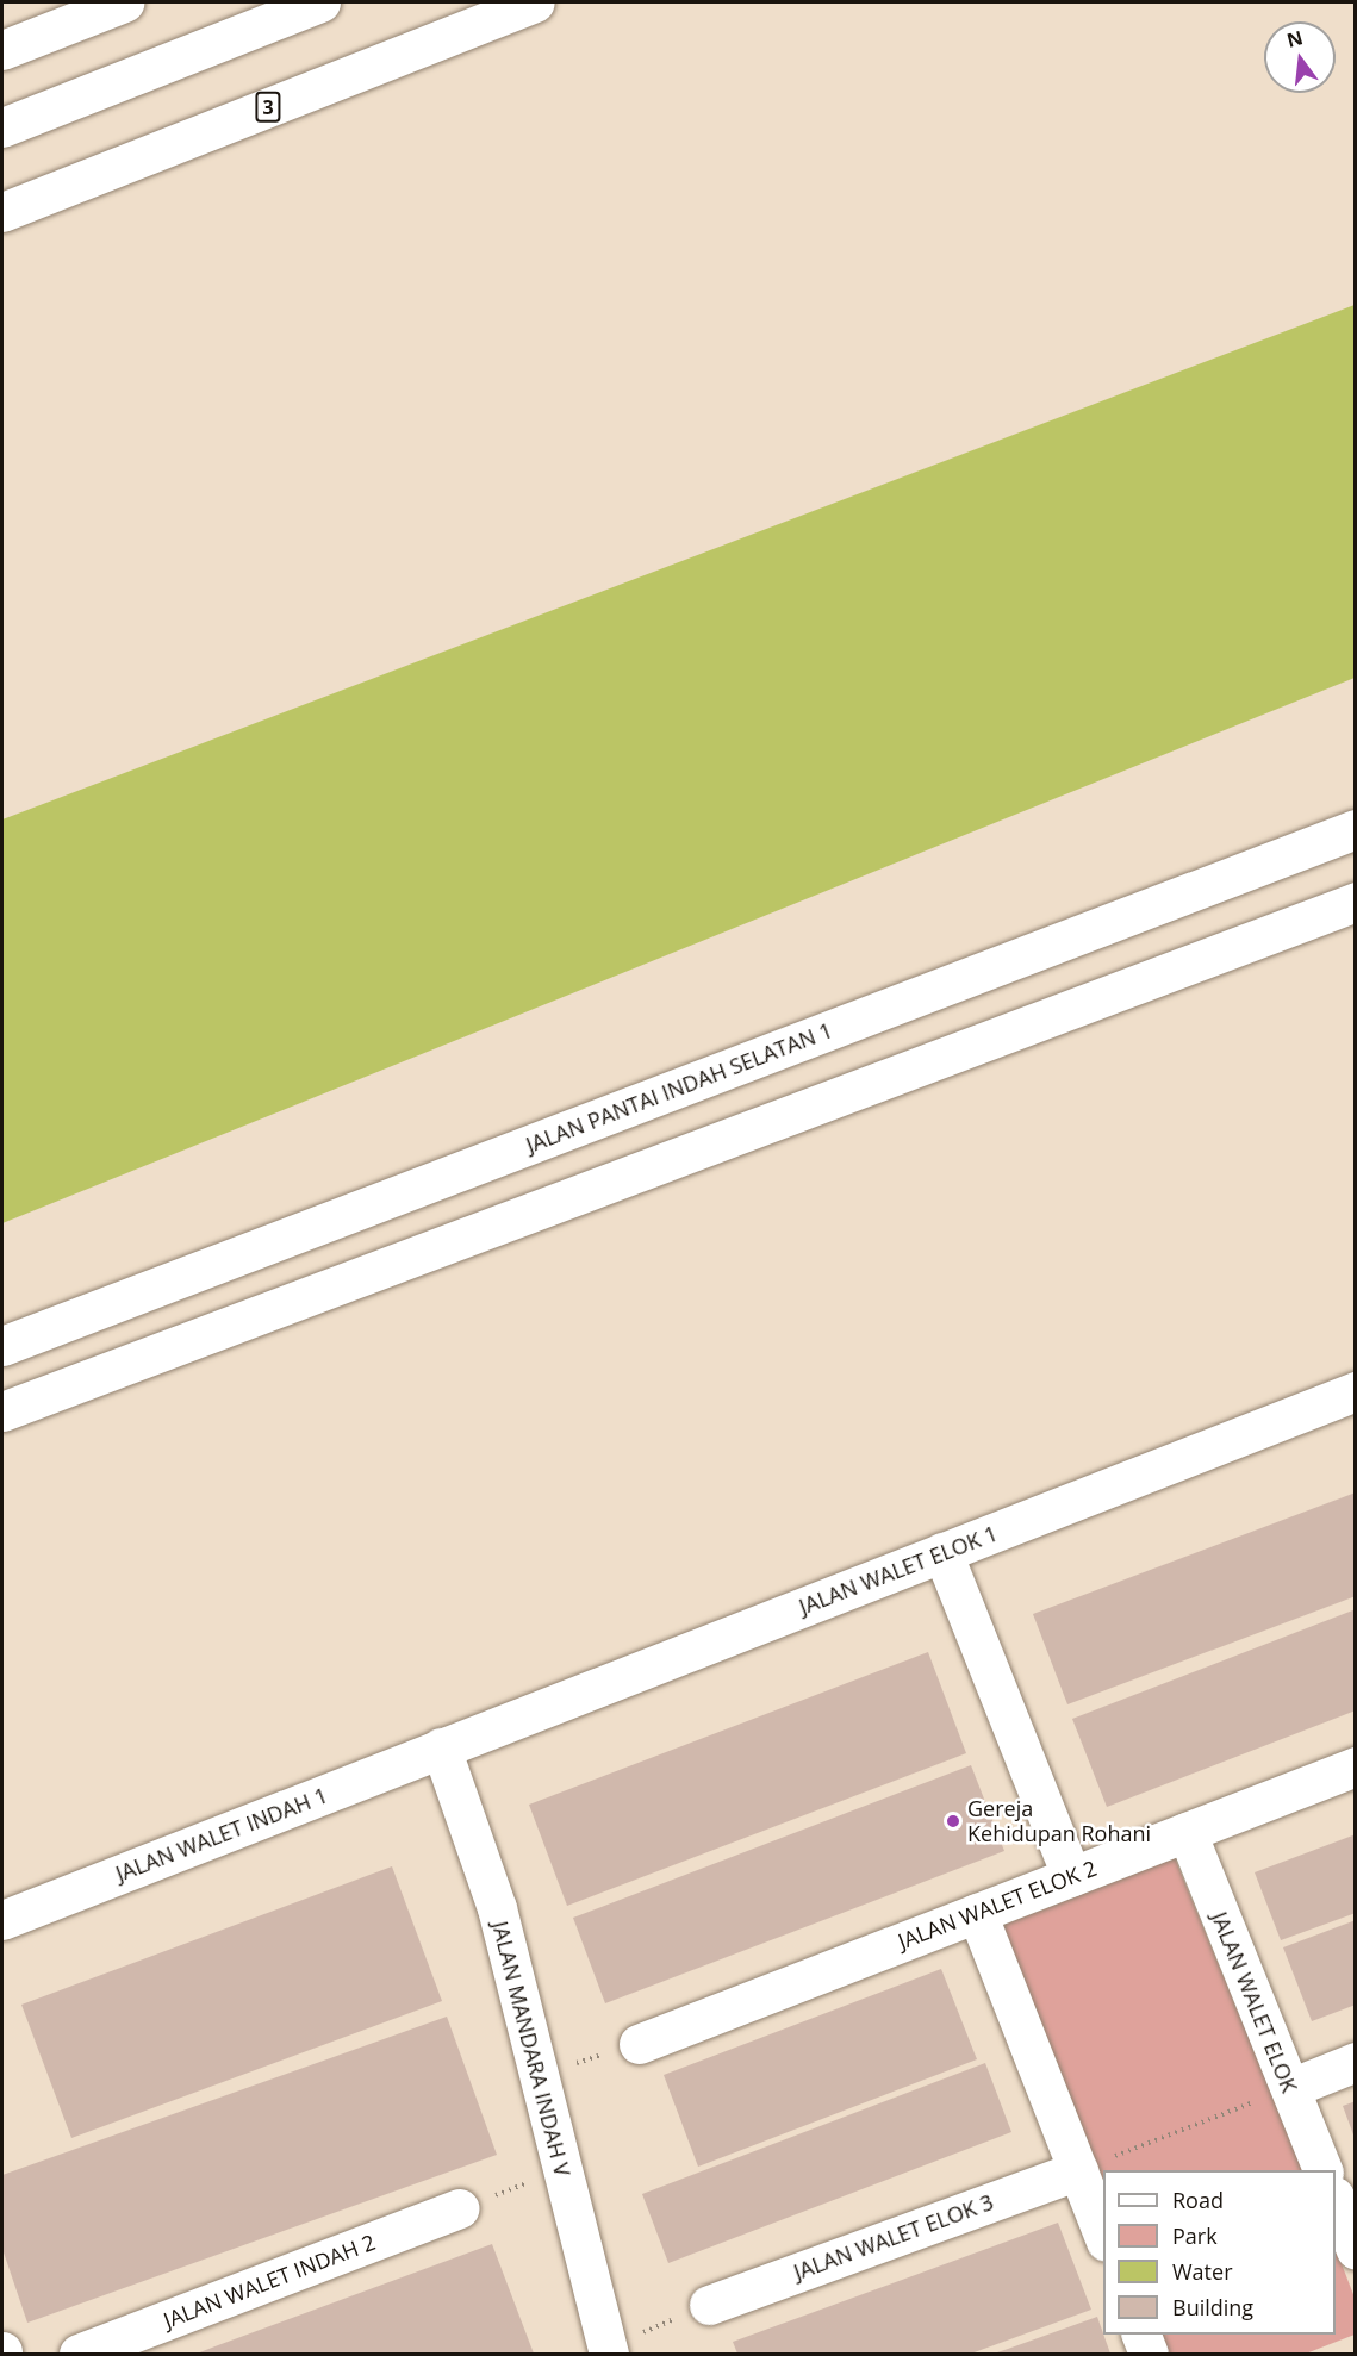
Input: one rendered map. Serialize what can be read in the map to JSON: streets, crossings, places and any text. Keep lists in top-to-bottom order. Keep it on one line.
{"streets":{"main road":["3","JALAN PANTAI INDAH SELATAN 1","JALAN WALET ELOK 1","JALAN WALET INDAH 1","JALAN WALET ELOK 2","JALAN WALET ELOK","JALAN MANDARA INDAH V","JALAN WALET ELOK 3","JALAN WALET INDAH 2"]},"crossings":[["JALAN WALET ELOK 1","JALAN WALET INDAH 1"],["JALAN WALET ELOK 1","JALAN MANDARA INDAH V"],["JALAN WALET INDAH 1","JALAN MANDARA INDAH V"],["JALAN WALET ELOK 2","JALAN WALET ELOK"]],"places":["Gereja Kehidupan Rohani"],"legend":["Road","Park","Water","Building"],"north":"top"}
